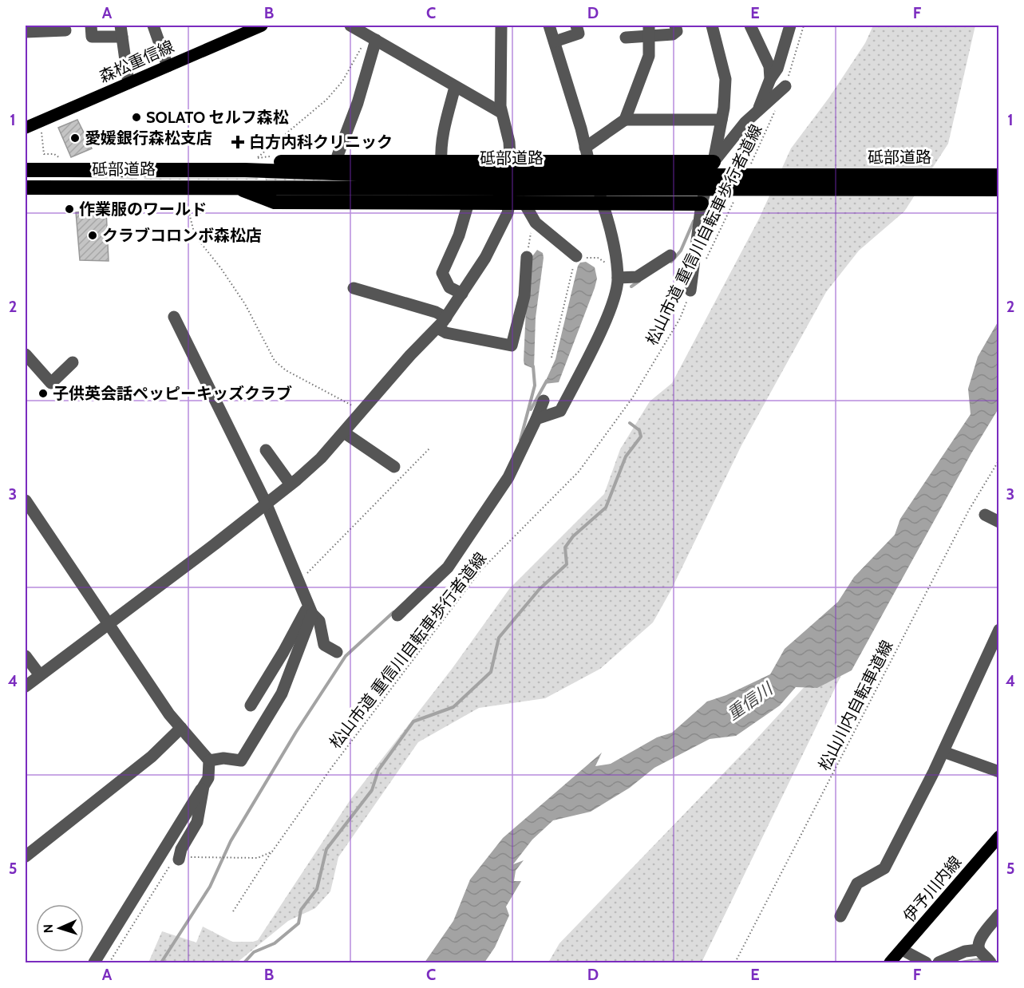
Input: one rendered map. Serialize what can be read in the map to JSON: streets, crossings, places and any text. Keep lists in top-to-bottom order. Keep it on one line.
{"streets":{"highway":["砥部道路"],"main road":["森松重信線","伊予川内線"],"path":["松山市道 重信川自転車歩行者道線","松山川内自転車道線"]},"water":["重信川"],"places":{"other":["SOLATO セルフ森松","愛媛銀行森松支店","作業服のワールド","クラブコロンボ森松店","子供英会話ペッピーキッズクラブ"],"health":["白方内科クリニック"]},"north":"left","grid":{"columns":["A","B","C","D","E","F"],"rows":["1","2","3","4","5"]}}
